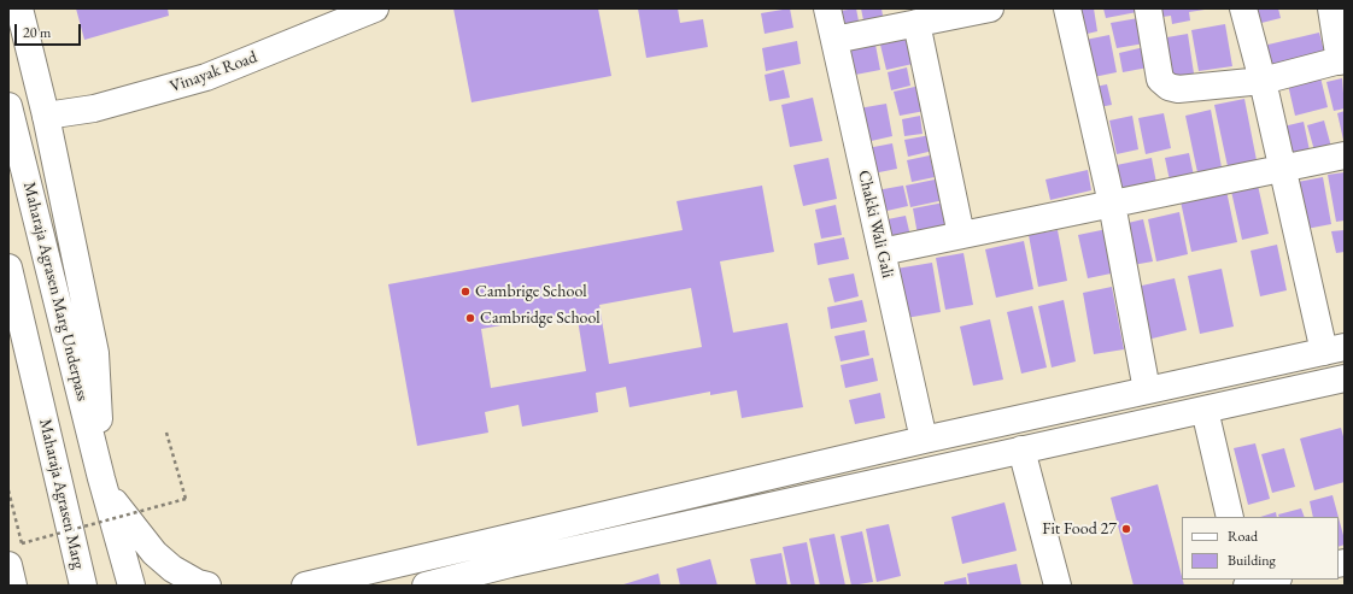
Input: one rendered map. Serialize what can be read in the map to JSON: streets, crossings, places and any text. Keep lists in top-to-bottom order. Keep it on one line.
{"streets":{"street":["Vinayak Road","Chakki Wali Gali","Maharaja Agrasen Marg Underpass","Maharaja Agrasen Marg"]},"places":["Cambrige School","Cambridge School","Fit Food 27"],"legend":["Road","Building"],"scale_bar":"20 m"}
